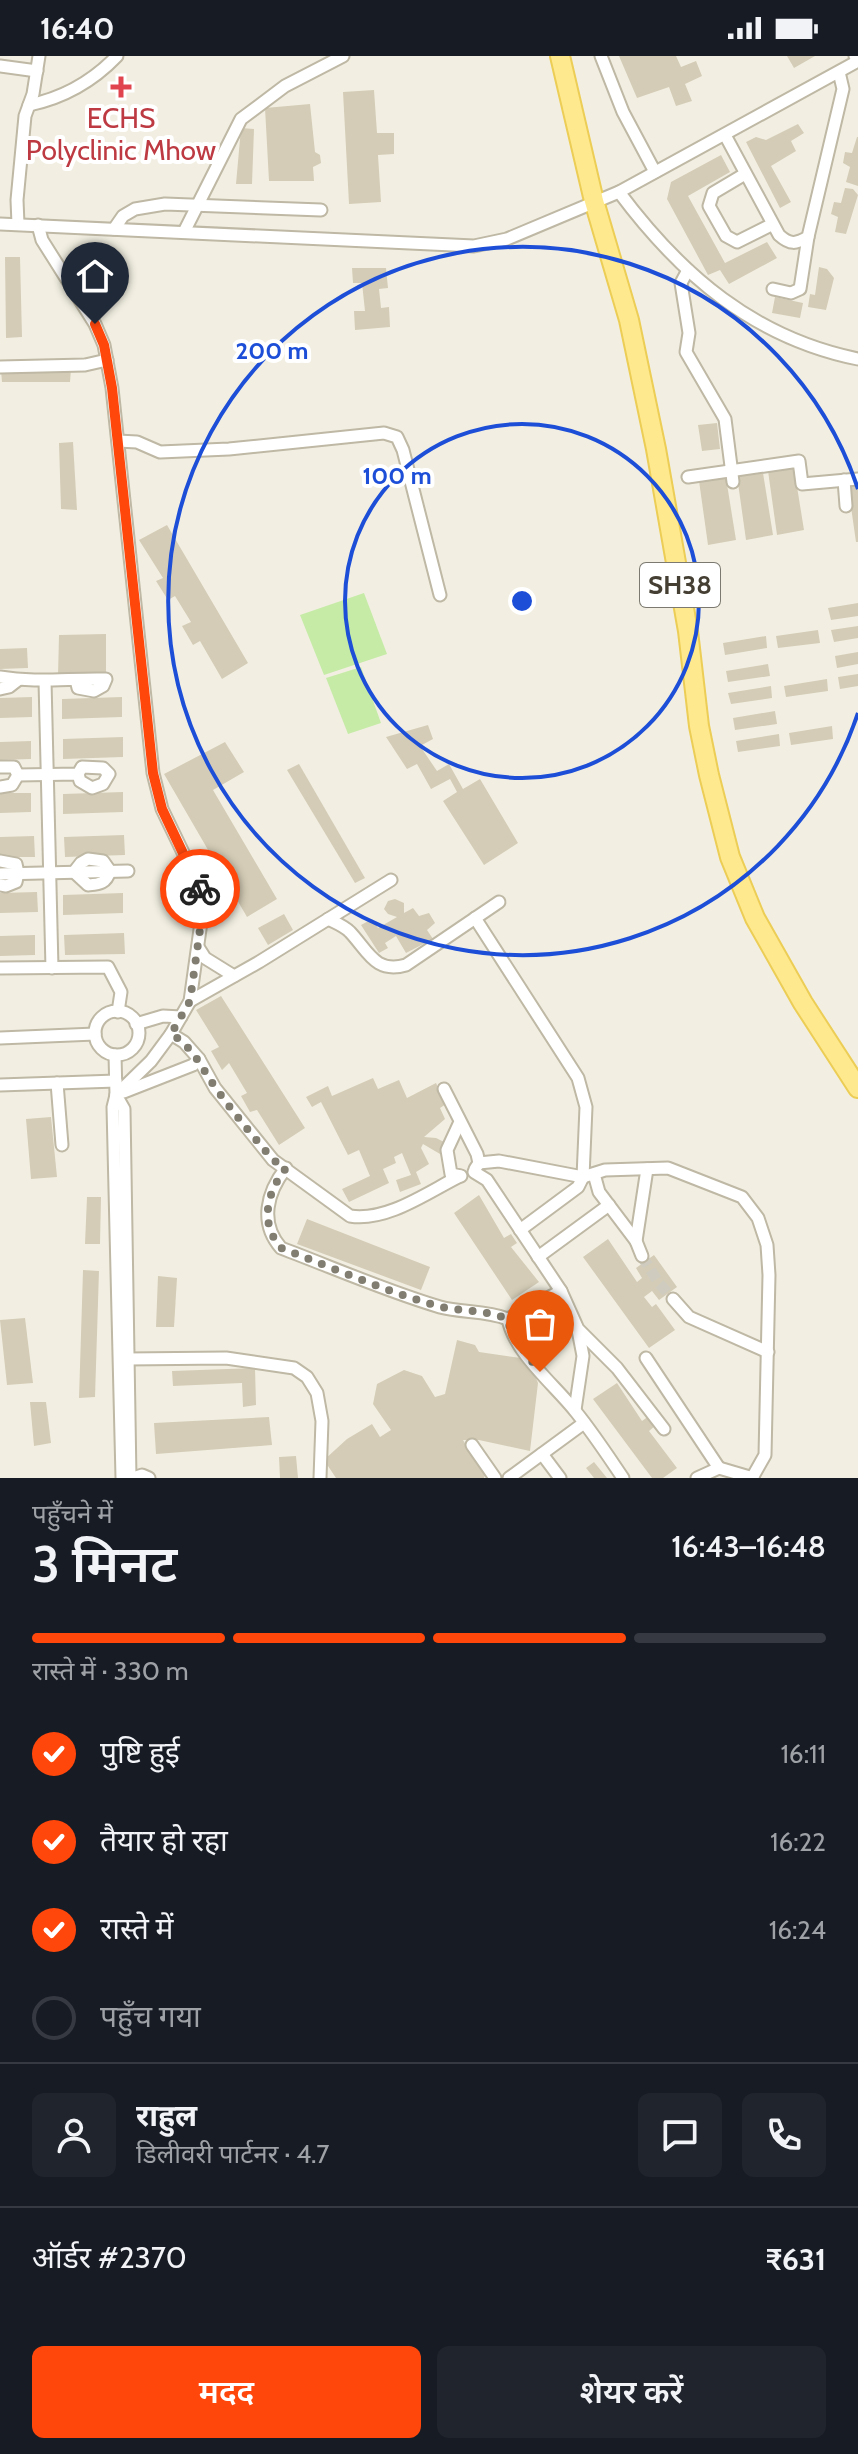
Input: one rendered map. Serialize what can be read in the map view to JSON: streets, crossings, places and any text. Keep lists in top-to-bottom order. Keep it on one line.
{"streets":{"main road":["SH38"]},"places":{"health":["ECHS Polyclinic Mhow"]},"page":{"status":"16:40","heading":["3 मिनट","पहुँचने में","16:43–16:48"],"panel":["राहुल","डिलीवरी पार्टनर · 4.7","ऑर्डर #2370","₹631"],"bar":"रास्ते में · 330 m","list":[["पुष्टि हुई","16:11"],["तैयार हो रहा","16:22"],["रास्ते में","16:24"],"पहुँच गया"],"buttons":["मदद","शेयर करें"]},"rings":["200 m","100 m"]}
